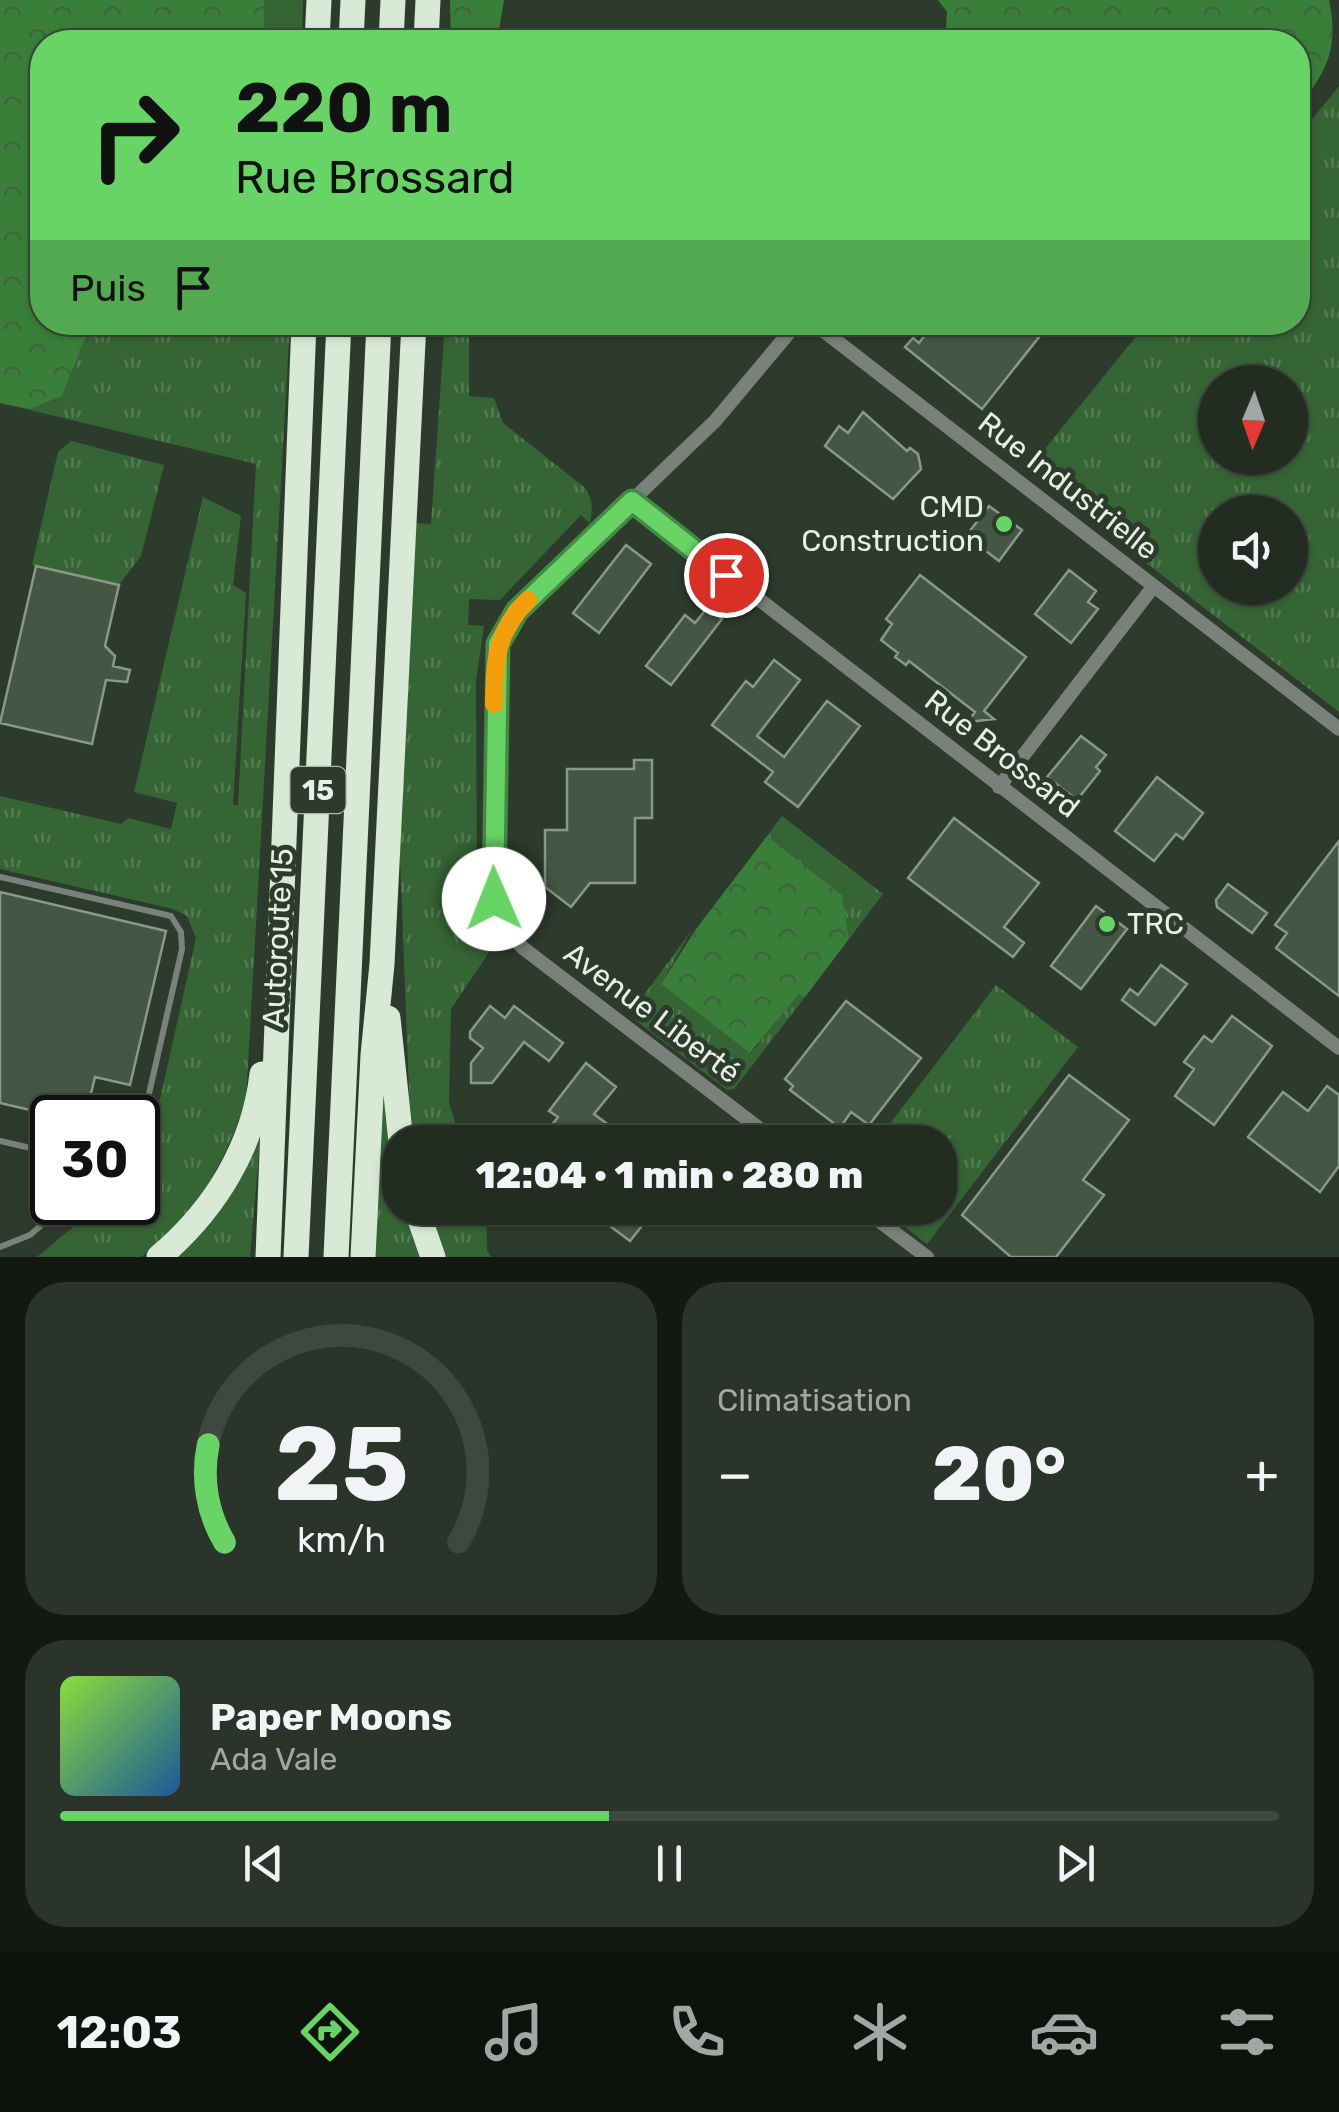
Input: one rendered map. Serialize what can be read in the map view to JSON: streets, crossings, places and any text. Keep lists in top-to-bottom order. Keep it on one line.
{"streets":{"highway":["15","Autoroute 15"],"street":["Rue Industrielle","Rue Brossard","Avenue Liberté"]},"crossings":[["Rue Brossard","Avenue Liberté"]],"places":["CMD Construction","TRC"],"north":"bottom","page":{"turn":["220 m","Rue Brossard"],"then":"Puis","limit":"30","trip":"12:04 · 1 min · 280 m","tile":"Climatisation","heat":["−","20°","+"],"song":["Paper Moons","Ada Vale"],"tabs":"12:03","gauge":["25","km/h"]}}
